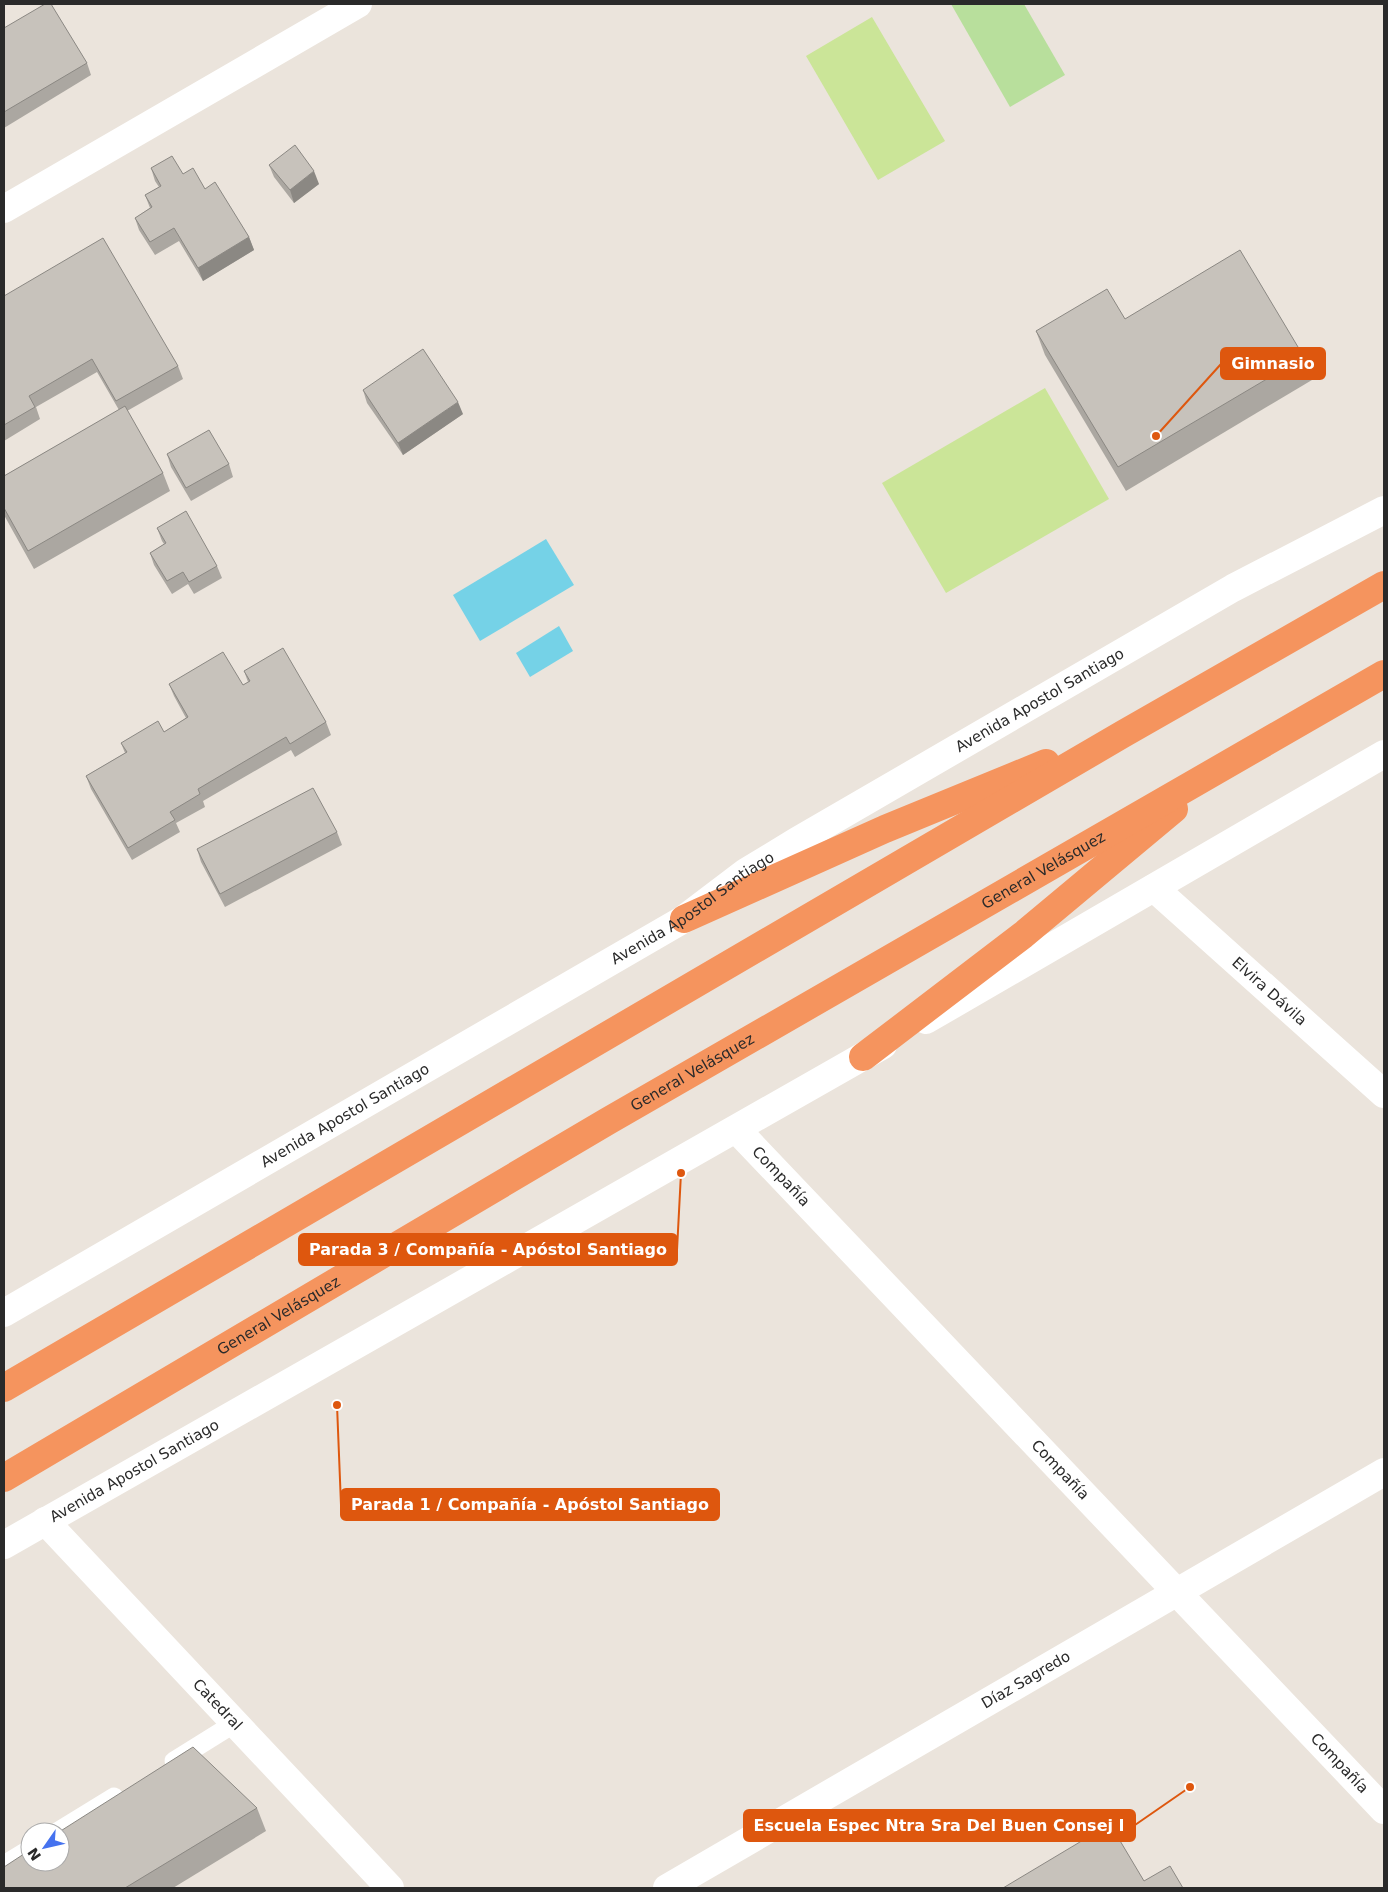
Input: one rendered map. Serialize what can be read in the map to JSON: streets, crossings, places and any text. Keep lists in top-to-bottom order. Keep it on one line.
{"streets":{"highway":["General Velásquez"],"main road":["Avenida Apostol Santiago","Elvira Dávila","Compañía","Díaz Sagredo","Catedral"]},"crossings":[["Avenida Apostol Santiago","Elvira Dávila"],["Avenida Apostol Santiago","Compañía"],["Avenida Apostol Santiago","Catedral"],["Compañía","Díaz Sagredo"]],"places":["Gimnasio","Parada 3 / Compañía - Apóstol Santiago","Parada 1 / Compañía - Apóstol Santiago","Escuela Espec Ntra Sra Del Buen Consej I"],"north":"bottom left"}
